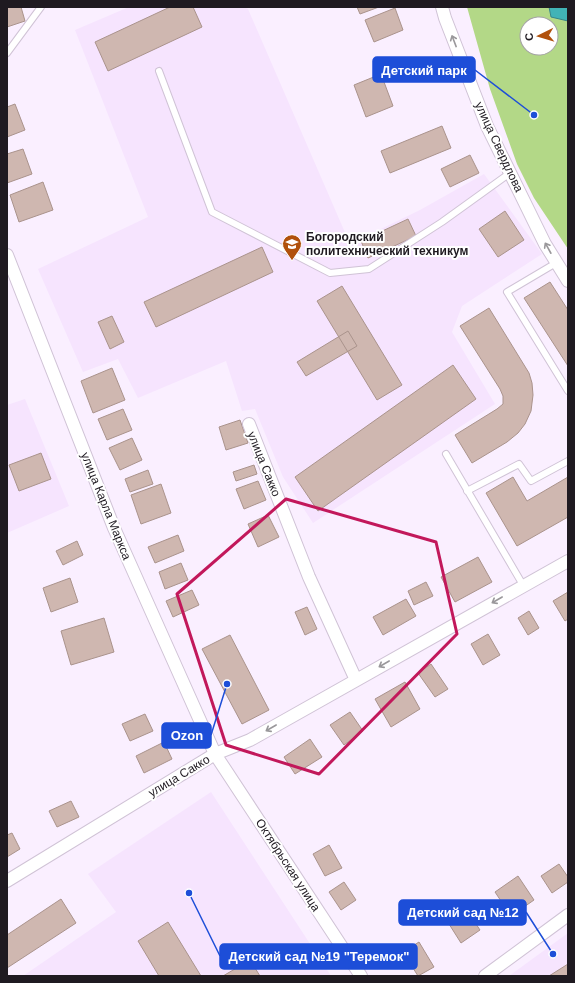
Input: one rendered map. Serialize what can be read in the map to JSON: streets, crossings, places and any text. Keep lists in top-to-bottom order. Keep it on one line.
{"streets":{"street":["улица Свердлова","улица Сакко","улица Карла Маркса","Октябрьская улица"]},"crossings":[["улица Сакко","улица Карла Маркса"],["улица Сакко","Октябрьская улица"],["улица Карла Маркса","Октябрьская улица"]],"one_way":["улица Свердлова","улица Сакко"],"places":{"other":["Детский парк","Ozon","Детский сад №19 \"Теремок\"","Детский сад №12"],"school or university":["Богородский политехнический техникум"]},"north":"left"}
